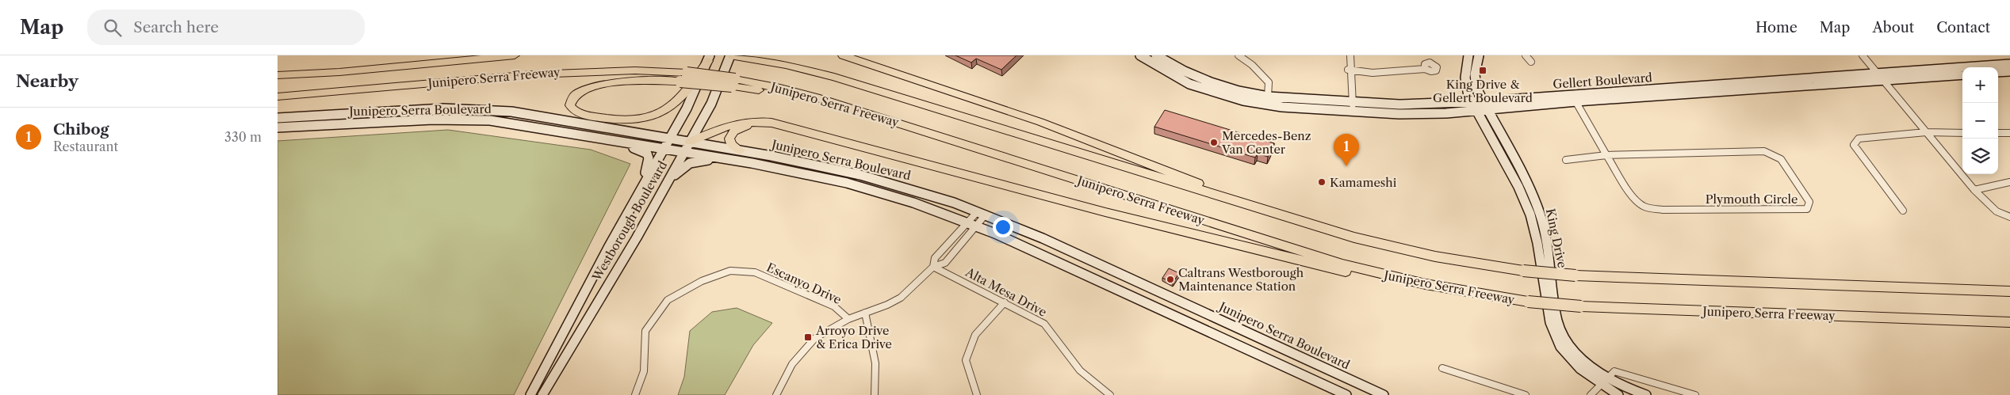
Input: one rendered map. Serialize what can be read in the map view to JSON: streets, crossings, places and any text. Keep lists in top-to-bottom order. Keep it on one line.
{"streets":{"highway":["Junipero Serra Freeway"],"main road":["Gellert Boulevard","Junipero Serra Boulevard","Westborough Boulevard","King Drive"],"street":["Plymouth Circle","Escanyo Drive","Alta Mesa Drive"]},"crossings":[["Junipero Serra Freeway","Westborough Boulevard"],["Gellert Boulevard","Plymouth Circle"],["Gellert Boulevard","King Drive"],["Junipero Serra Boulevard","Westborough Boulevard"]],"places":{"transit":["King Drive & Gellert Boulevard","Arroyo Drive & Erica Drive"],"other":["Mercedes-Benz Van Center","Kamameshi","Caltrans Westborough Maintenance Station"]},"page":{"header":"Map","search":"Search here","nav":["Home","Map","About","Contact"],"heading":"Nearby","map_buttons":["+","−"],"list":[{"mark":"1","name":"Chibog","note":"Restaurant","value":"330 m"}],"pins":"1"}}
